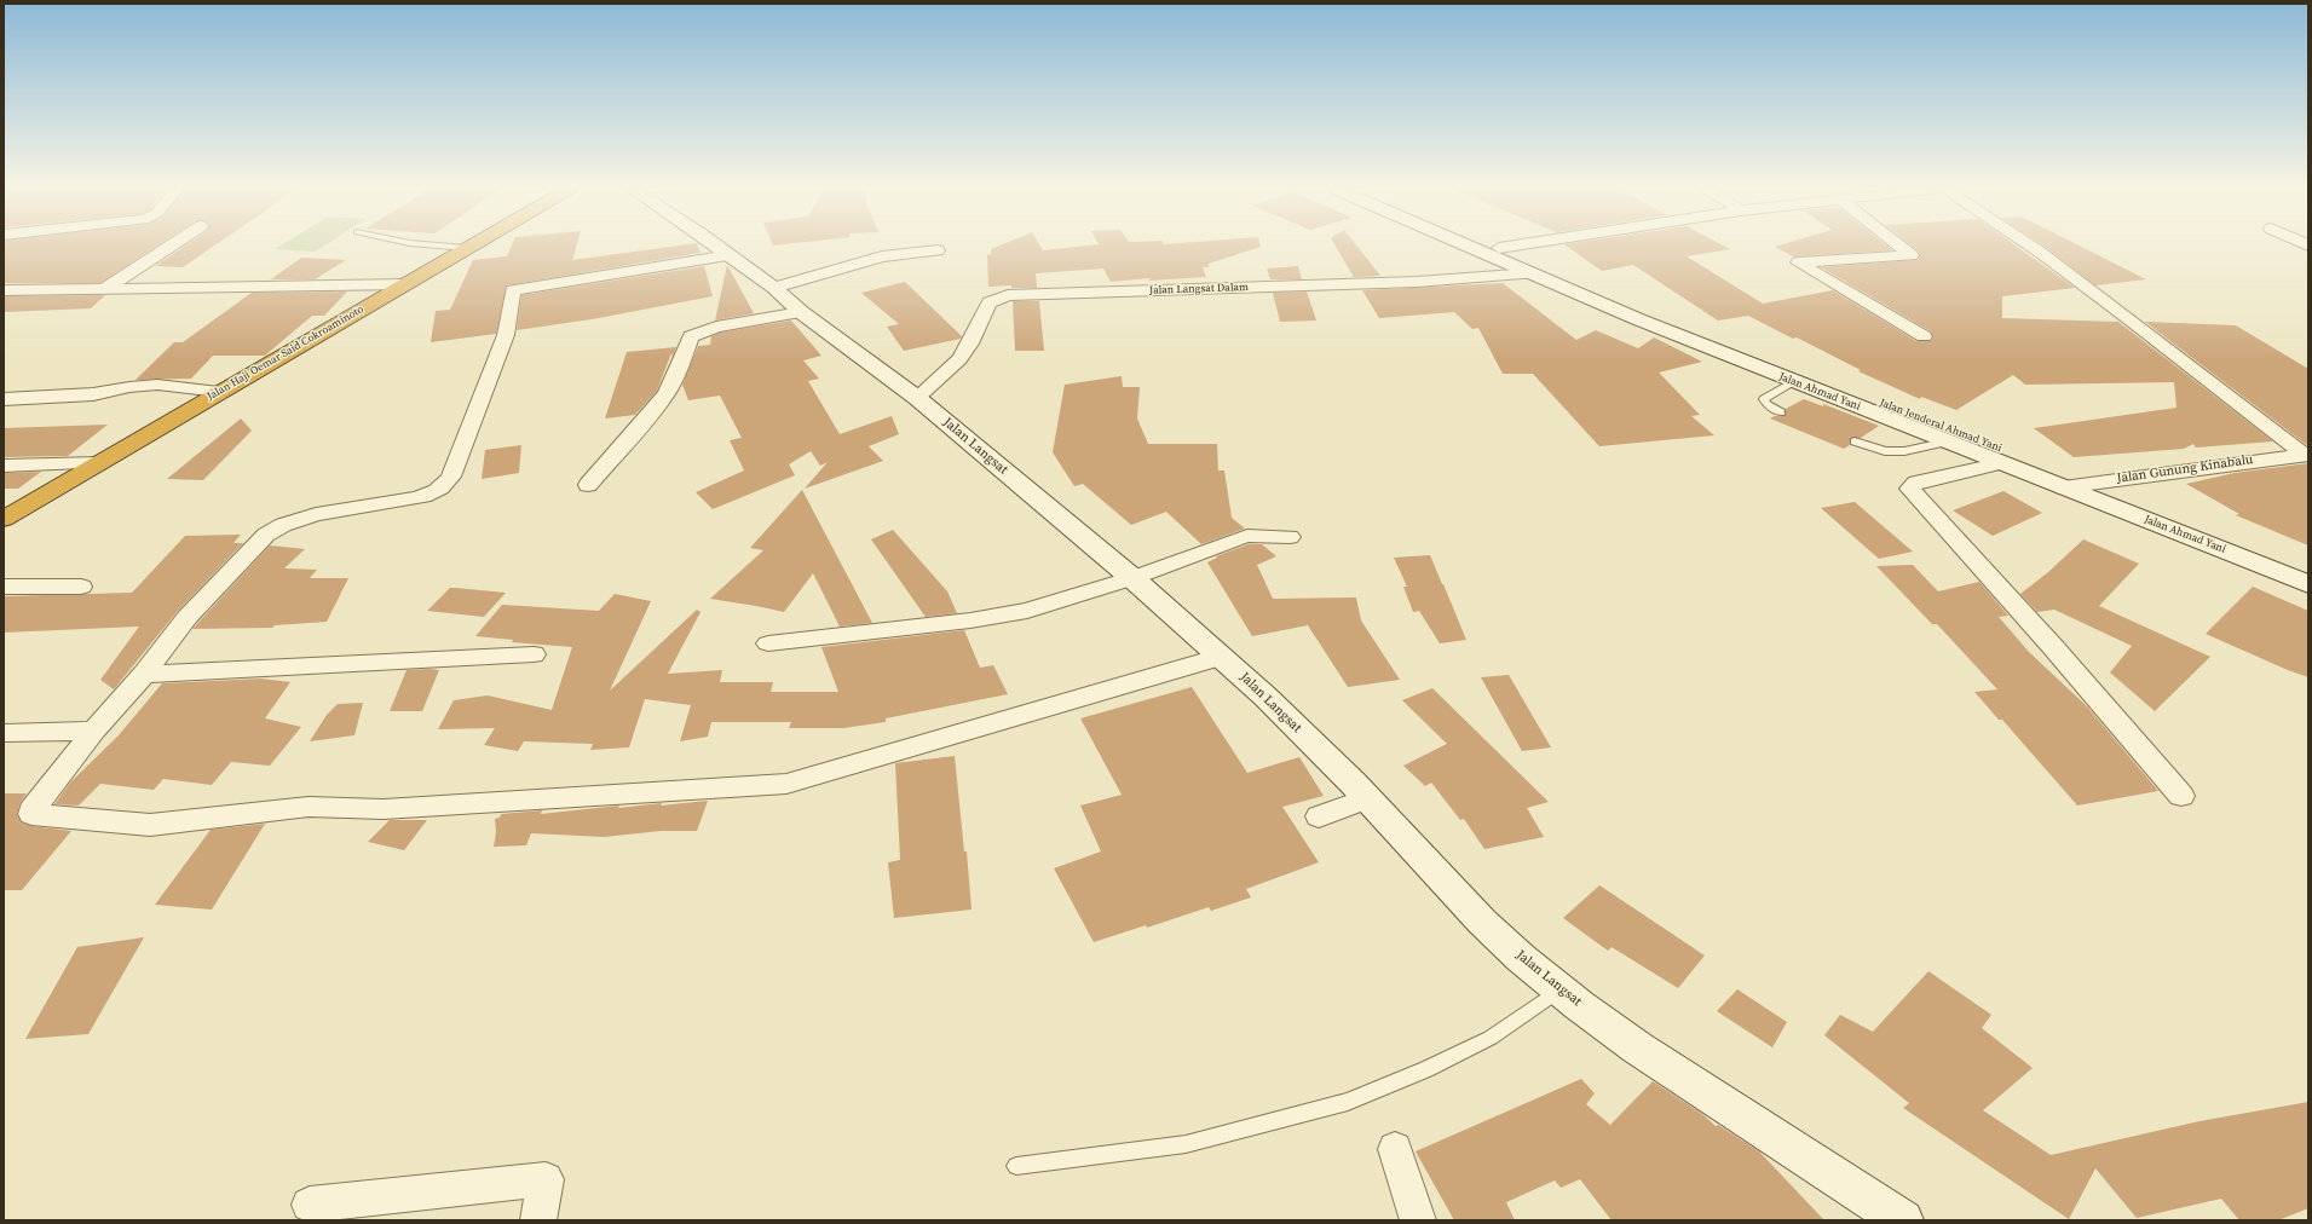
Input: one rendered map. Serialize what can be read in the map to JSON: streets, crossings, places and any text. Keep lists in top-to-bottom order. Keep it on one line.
{"streets":{"highway":["Jalan Haji Oemar Said Cokroaminoto"],"main road":["Jalan Ahmad Yani","Jalan Jenderal Ahmad Yani","Jalan Langsat"],"street":["Jalan Langsat Dalam","Jalan Gunung Kinabalu"]},"crossings":[["Jalan Langsat Dalam","Jalan Ahmad Yani"],["Jalan Langsat Dalam","Jalan Langsat"],["Jalan Ahmad Yani","Jalan Gunung Kinabalu"],["Jalan Jenderal Ahmad Yani","Jalan Gunung Kinabalu"]]}
